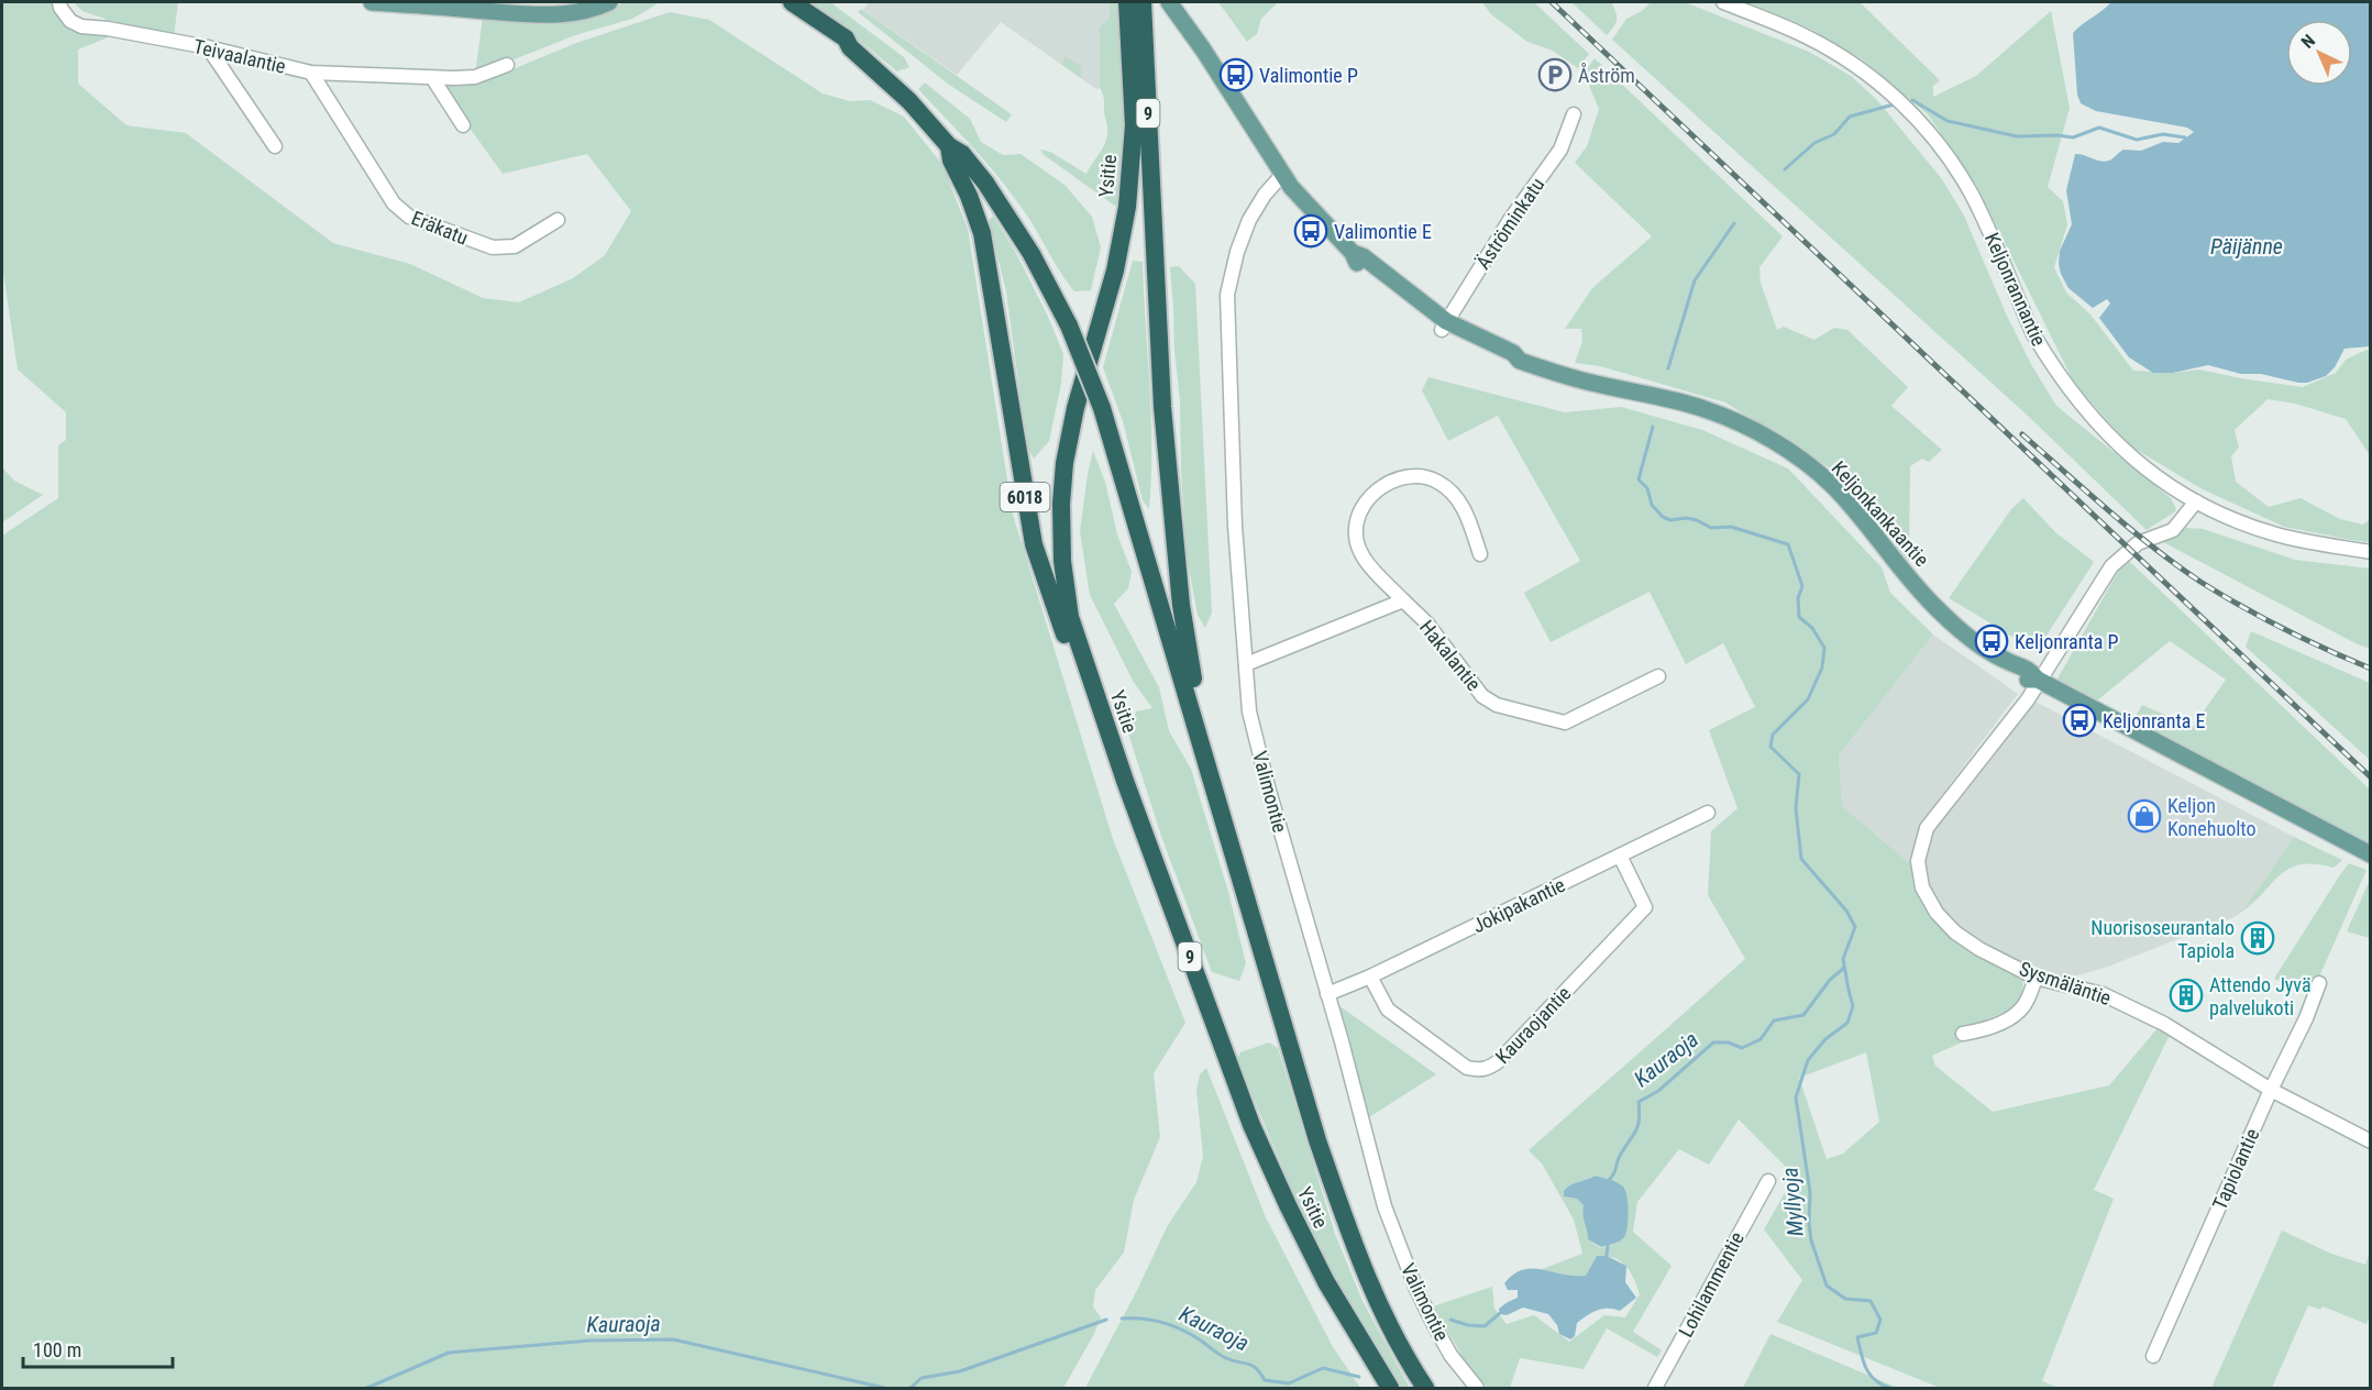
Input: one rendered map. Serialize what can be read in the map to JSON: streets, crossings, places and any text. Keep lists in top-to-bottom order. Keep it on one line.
{"streets":{"highway":["9","Ysitie","6018"],"main road":["Keljonkankaantie"],"street":["Teivaalantie","Äströminkatu","Eräkatu","Keljonrannantie","Hakalantie","Valimontie","Jokipakantie","Sysmäläntie","Kauraojantie","Tapiolantie","Lohilammentie"]},"crossings":[["Teivaalantie","Eräkatu"],["9","Ysitie"],["9","6018"],["Ysitie","6018"],["Äströminkatu","Keljonkankaantie"],["Keljonrannantie","Sysmäläntie"],["Keljonkankaantie","Valimontie"],["Keljonkankaantie","Sysmäläntie"],["Valimontie","Jokipakantie"],["Jokipakantie","Kauraojantie"],["Sysmäläntie","Tapiolantie"]],"water":["Päijänne","Kauraoja","Myllyoja"],"places":{"bus stop":["Valimontie P","Valimontie E","Keljonranta P","Keljonranta E"],"parking":["Åström"],"shop":["Keljon Konehuolto"],"building":["Nuorisoseurantalo Tapiola","Attendo Jyvä palvelukoti"]},"scale_bar":"100 m","north":"top left"}
